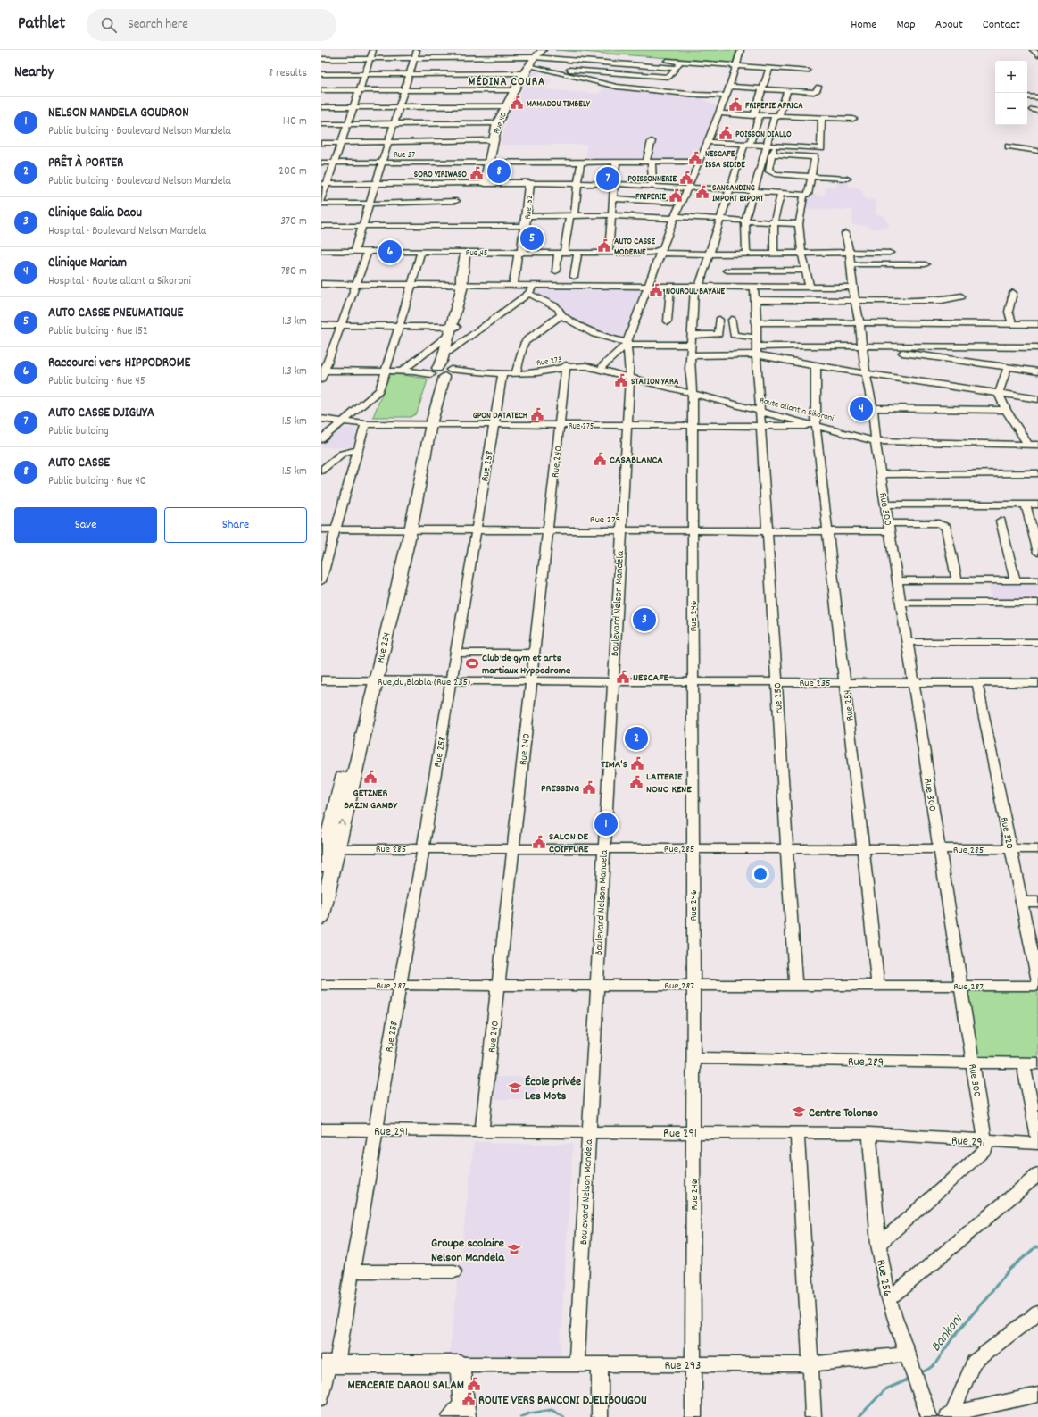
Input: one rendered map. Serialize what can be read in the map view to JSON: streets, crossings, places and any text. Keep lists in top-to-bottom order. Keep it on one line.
{"streets":{"main road":["Rue 40","Rue 152","Rue 45","Rue 234"],"street":["Rue 37","Rue 273","Rue 275","Rue 240","Rue 258","Rue 300","Rue 279","Boulevard Nelson Mandela","Rue 246","Rue du Blabla (Rue 235)","Rue 235","rue 250","Rue 254","Rue 320","Rue 285","Rue 287","Rue 289","Rue 291","Rue 256","Rue 293"]},"crossings":[["Rue 40","Rue 37"],["Rue 152","Rue 45"],["Rue 45","Rue 300"],["Rue 45","Rue 246"],["Rue 273","Rue 240"],["Rue 273","Rue 258"],["Rue 273","Boulevard Nelson Mandela"],["Rue 273","Rue 234"],["Rue 275","Rue 240"],["Rue 275","Rue 258"],["Rue 275","Boulevard Nelson Mandela"],["Rue 275","Rue 246"],["Rue 275","Rue 234"],["Rue 275","rue 250"],["Rue 275","Rue 254"],["Rue 240","Rue 279"],["Rue 240","Rue du Blabla (Rue 235)"],["Rue 240","Rue 285"],["Rue 240","Rue 287"],["Rue 240","Rue 291"],["Rue 258","Rue 279"],["Rue 258","Rue du Blabla (Rue 235)"],["Rue 258","Rue 285"],["Rue 258","Rue 287"],["Rue 258","Rue 291"],["Rue 300","Rue 279"],["Rue 300","Rue 235"],["Rue 300","Rue 285"],["Rue 300","Rue 287"],["Rue 300","Rue 289"],["Rue 300","Rue 291"],["Rue 279","Boulevard Nelson Mandela"],["Rue 279","Rue 246"],["Rue 279","Rue 234"],["Rue 279","rue 250"],["Rue 279","Rue 254"],["Boulevard Nelson Mandela","Rue du Blabla (Rue 235)"],["Boulevard Nelson Mandela","Rue 235"],["Boulevard Nelson Mandela","Rue 285"],["Boulevard Nelson Mandela","Rue 287"],["Boulevard Nelson Mandela","Rue 291"],["Boulevard Nelson Mandela","Rue 293"],["Rue 246","Rue 235"],["Rue 246","Rue 285"],["Rue 246","Rue 287"],["Rue 246","Rue 289"],["Rue 246","Rue 291"],["Rue 246","Rue 293"],["Rue 234","Rue du Blabla (Rue 235)"],["Rue 234","Rue 285"],["Rue du Blabla (Rue 235)","Rue 235"],["Rue 235","rue 250"],["Rue 235","Rue 254"],["Rue 235","Rue 320"],["rue 250","Rue 285"],["rue 250","Rue 287"],["Rue 254","Rue 285"],["Rue 254","Rue 287"],["Rue 320","Rue 285"],["Rue 320","Rue 287"],["Rue 291","Rue 256"],["Rue 256","Rue 293"]],"districts":["MÉDINA COURA"],"water":["Bankoni"],"places":{"public building":["MAMADOU TIMBELY","FRIPERIE AFRICA","POISSON DIALLO","NESCAFE ISSA SIDIBE","SORO YIRIWASO","POISSONNERIE","SANSANDING IMPORT EXPORT","FRIPERIE","AUTO CASSE MODERNE","NOUROUL BAYANE","STATION YARA","GPON DATATECH","CASABLANCA","NESCAFE","TIMA'S","GETZNER BAZIN GAMBY","LAITERIE NONO KENE","PRESSING","SALON DE COIFFURE","MERCERIE DAROU SALAM","ROUTE VERS BANCONI DJELIBOUGOU"],"sports":["Club de gym et arts martiaux Hyppodrome"],"school or university":["École privée Les Mots","Centre Tolonso","Groupe scolaire Nelson Mandela"]},"page":{"header":"Pathlet","search":"Search here","nav":["Home","Map","About","Contact"],"heading":["Nearby","8 results"],"map_buttons":["+","−"],"list":[{"mark":"1","name":"NELSON MANDELA GOUDRON","note":"Public building · Boulevard Nelson Mandela","value":"140 m"},{"mark":"2","name":"PRÊT À PORTER","note":"Public building · Boulevard Nelson Mandela","value":"200 m"},{"mark":"3","name":"Clinique Salia Daou","note":"Hospital · Boulevard Nelson Mandela","value":"370 m"},{"mark":"4","name":"Clinique Mariam","note":"Hospital · Route allant a Sikoroni","value":"780 m"},{"mark":"5","name":"AUTO CASSE PNEUMATIQUE","note":"Public building · Rue 152","value":"1.3 km"},{"mark":"6","name":"Raccourci vers HIPPODROME","note":"Public building · Rue 45","value":"1.3 km"},{"mark":"7","name":"AUTO CASSE DJIGUYA","note":"Public building","value":"1.5 km"},{"mark":"8","name":"AUTO CASSE","note":"Public building · Rue 40","value":"1.5 km"}],"pins":["8","7","5","6","4","3","2","1"],"buttons":["Save","Share"]}}
